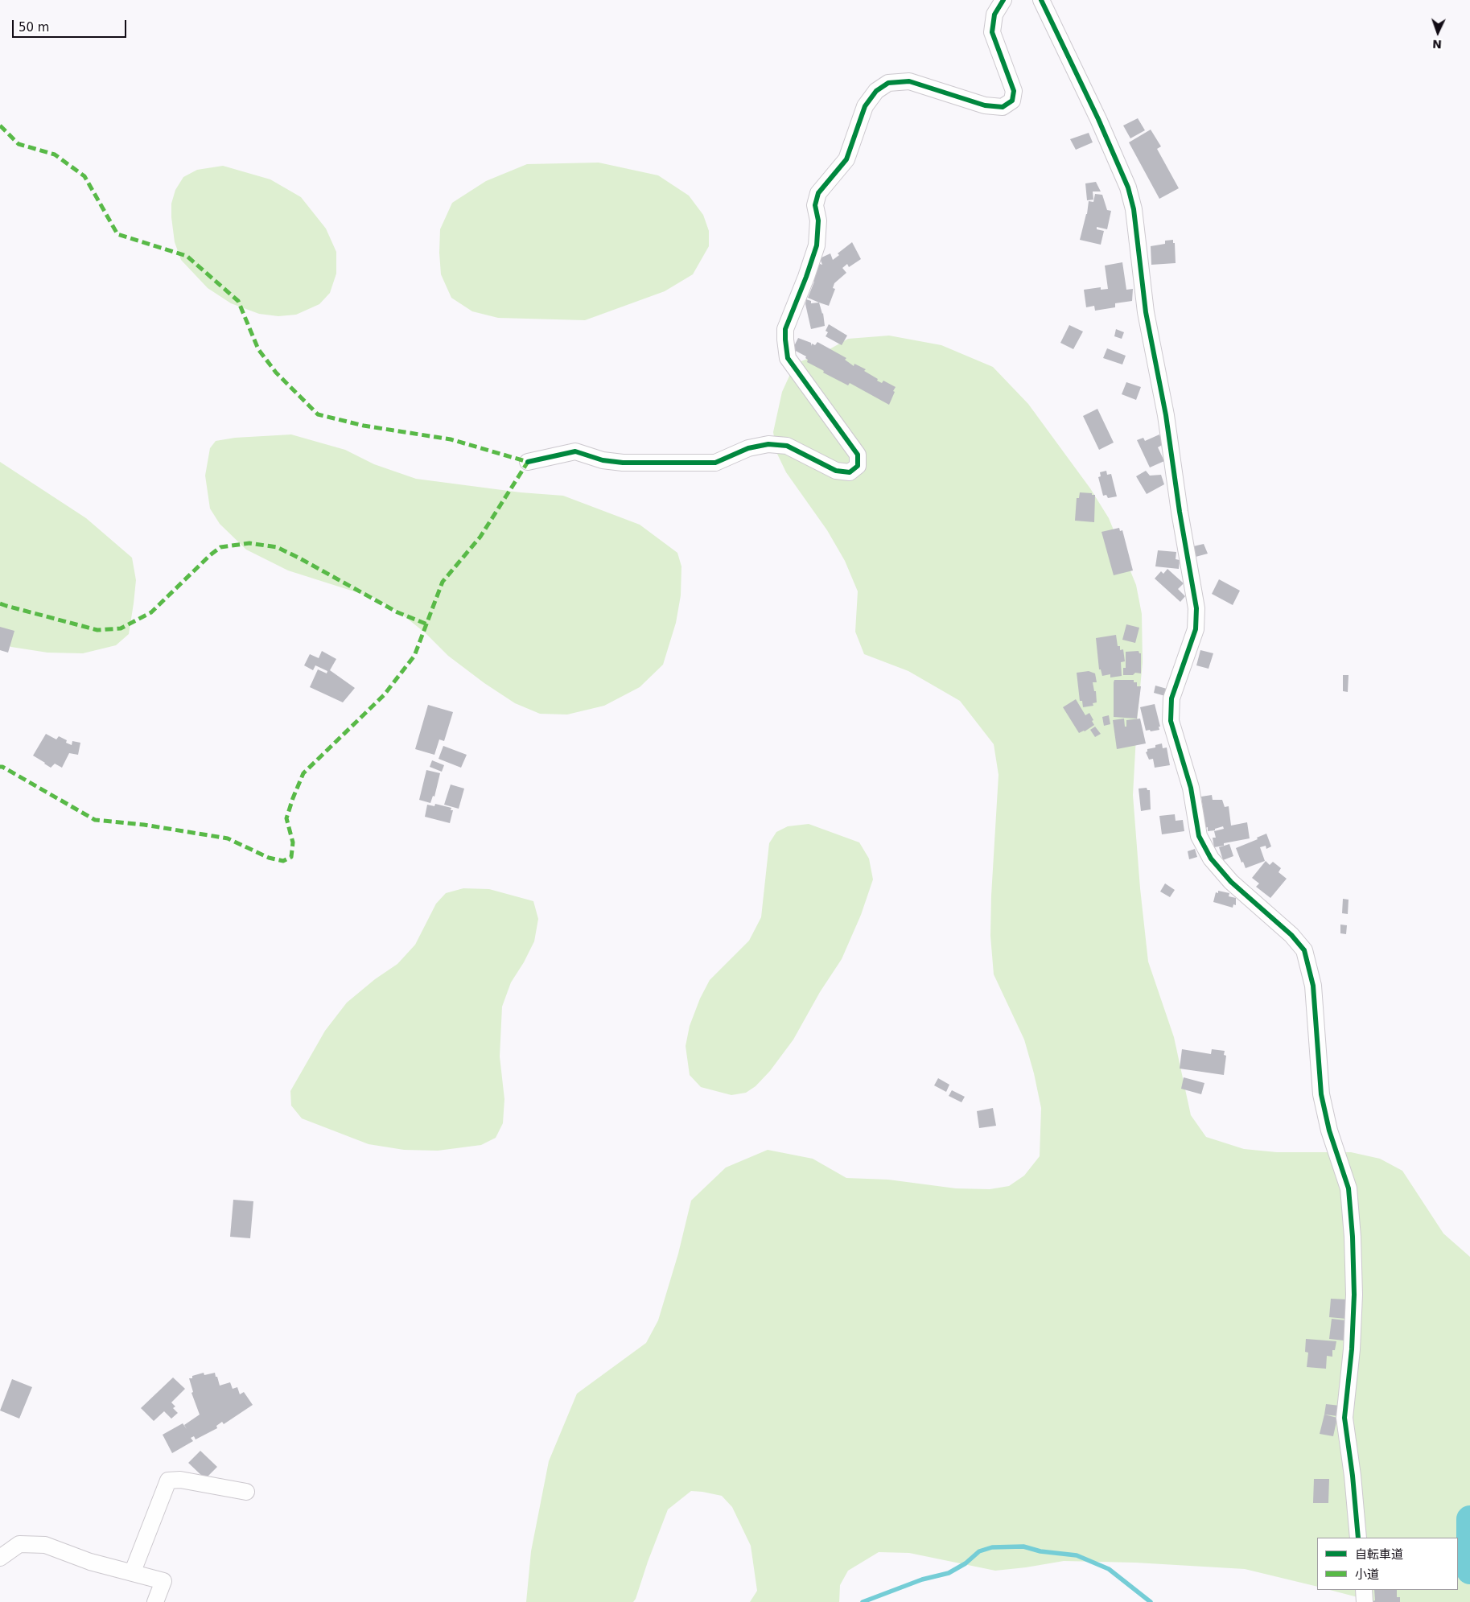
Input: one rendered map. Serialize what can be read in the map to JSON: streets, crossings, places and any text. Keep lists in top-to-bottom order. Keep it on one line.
{"legend":["自転車道","小道"],"scale_bar":"50 m","north":"bottom"}
